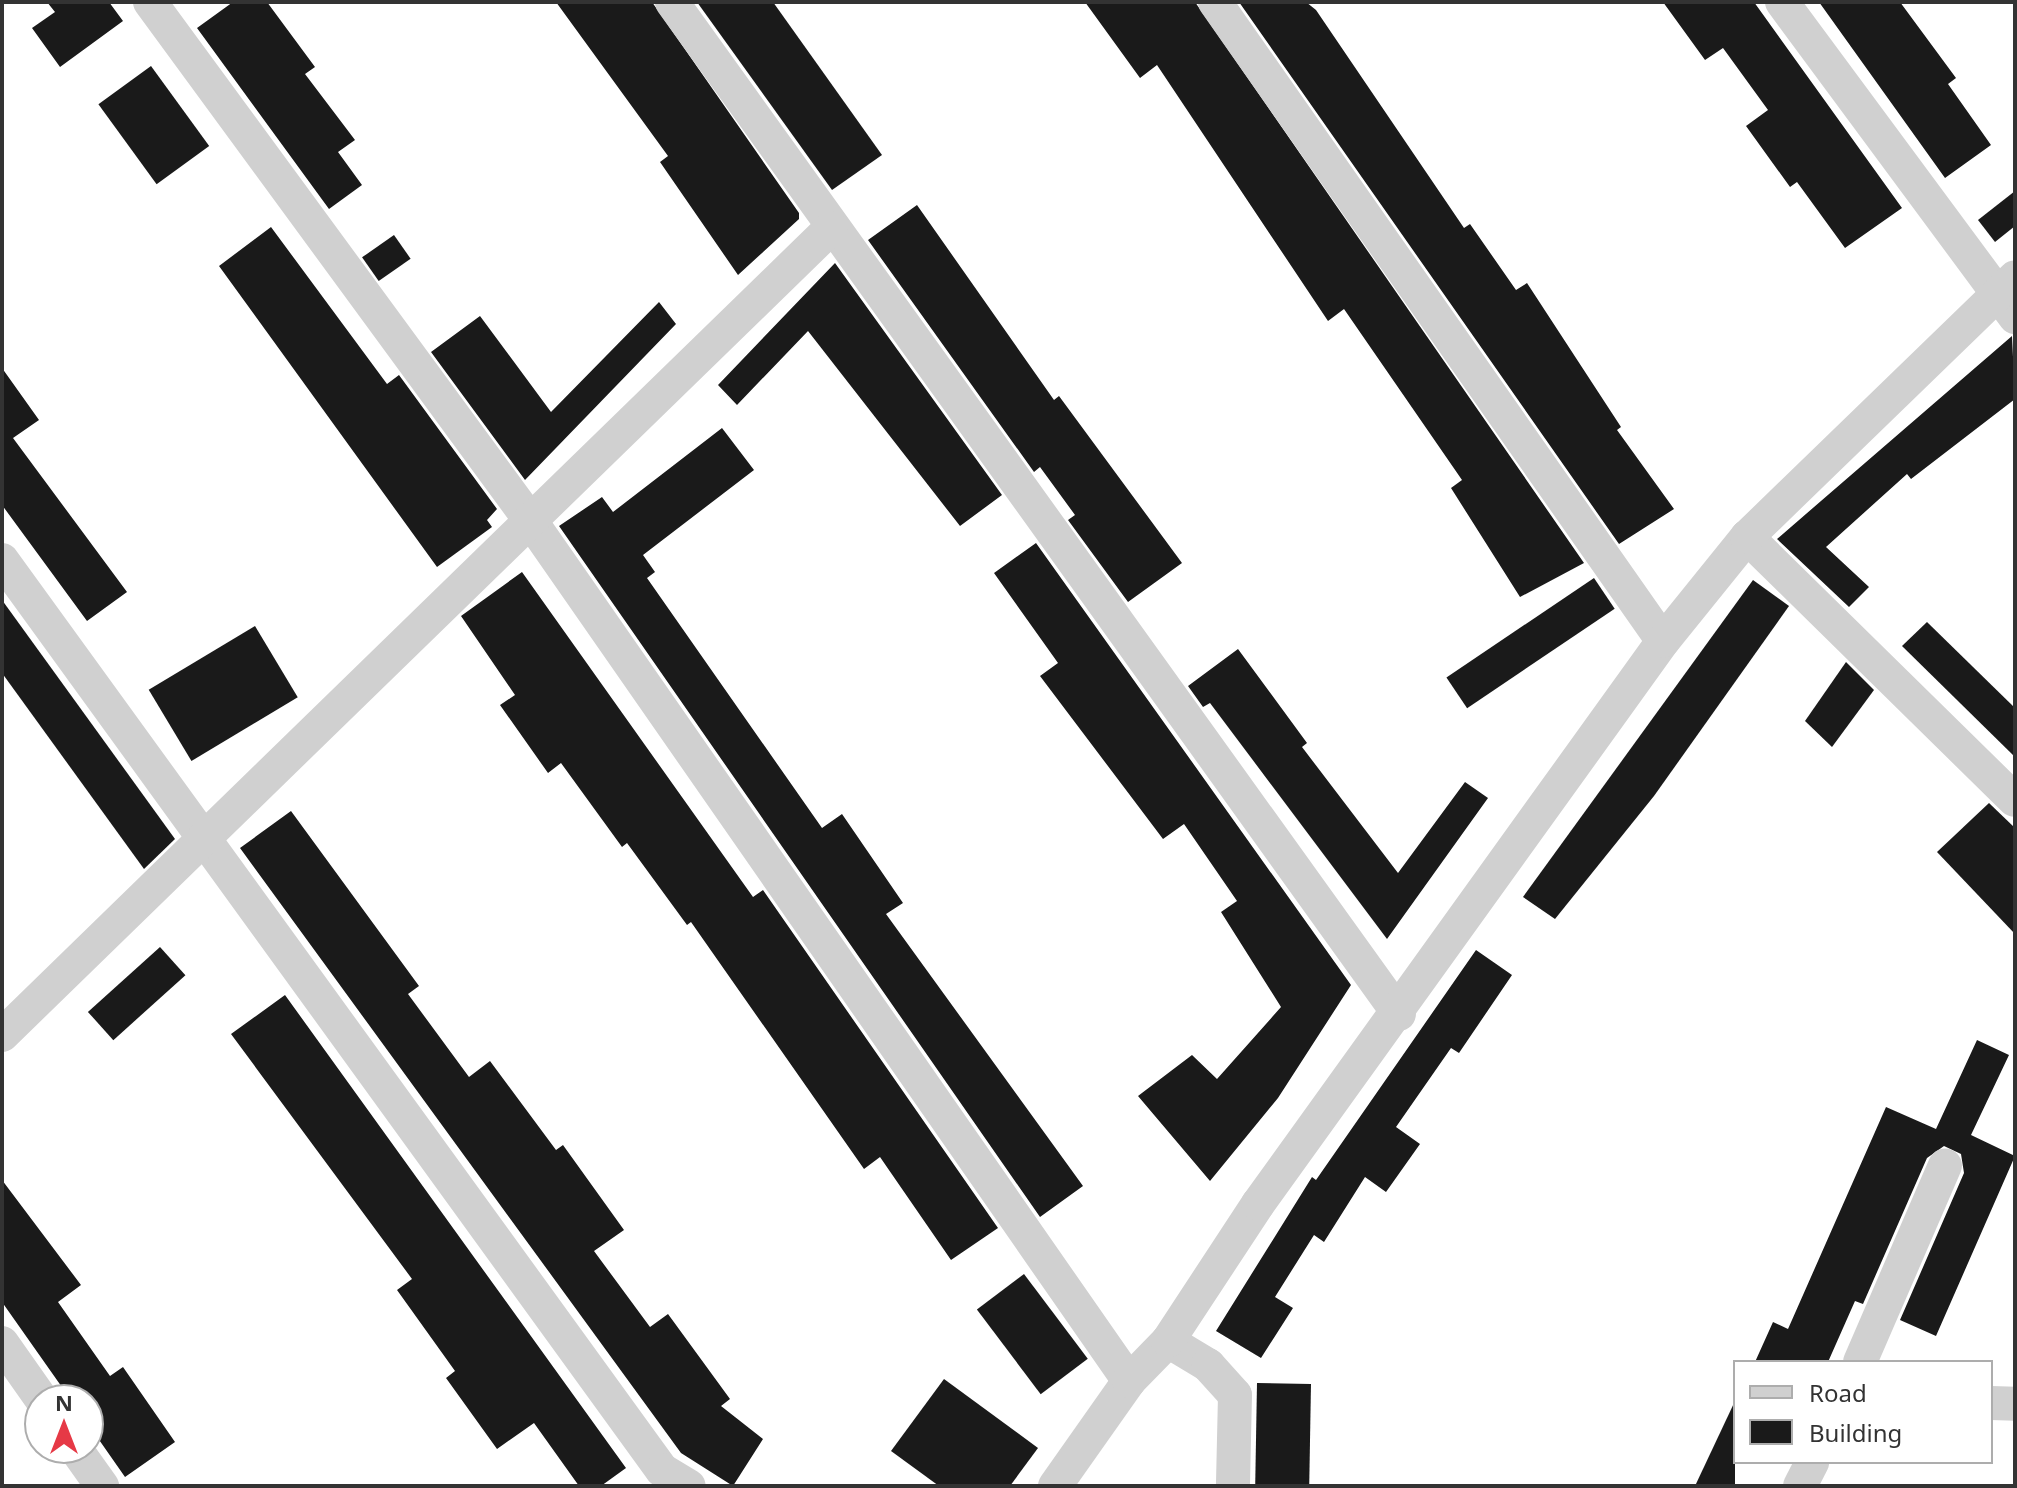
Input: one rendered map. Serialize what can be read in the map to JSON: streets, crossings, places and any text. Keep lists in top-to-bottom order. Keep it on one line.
{"legend":["Road","Building"],"north":"top"}
